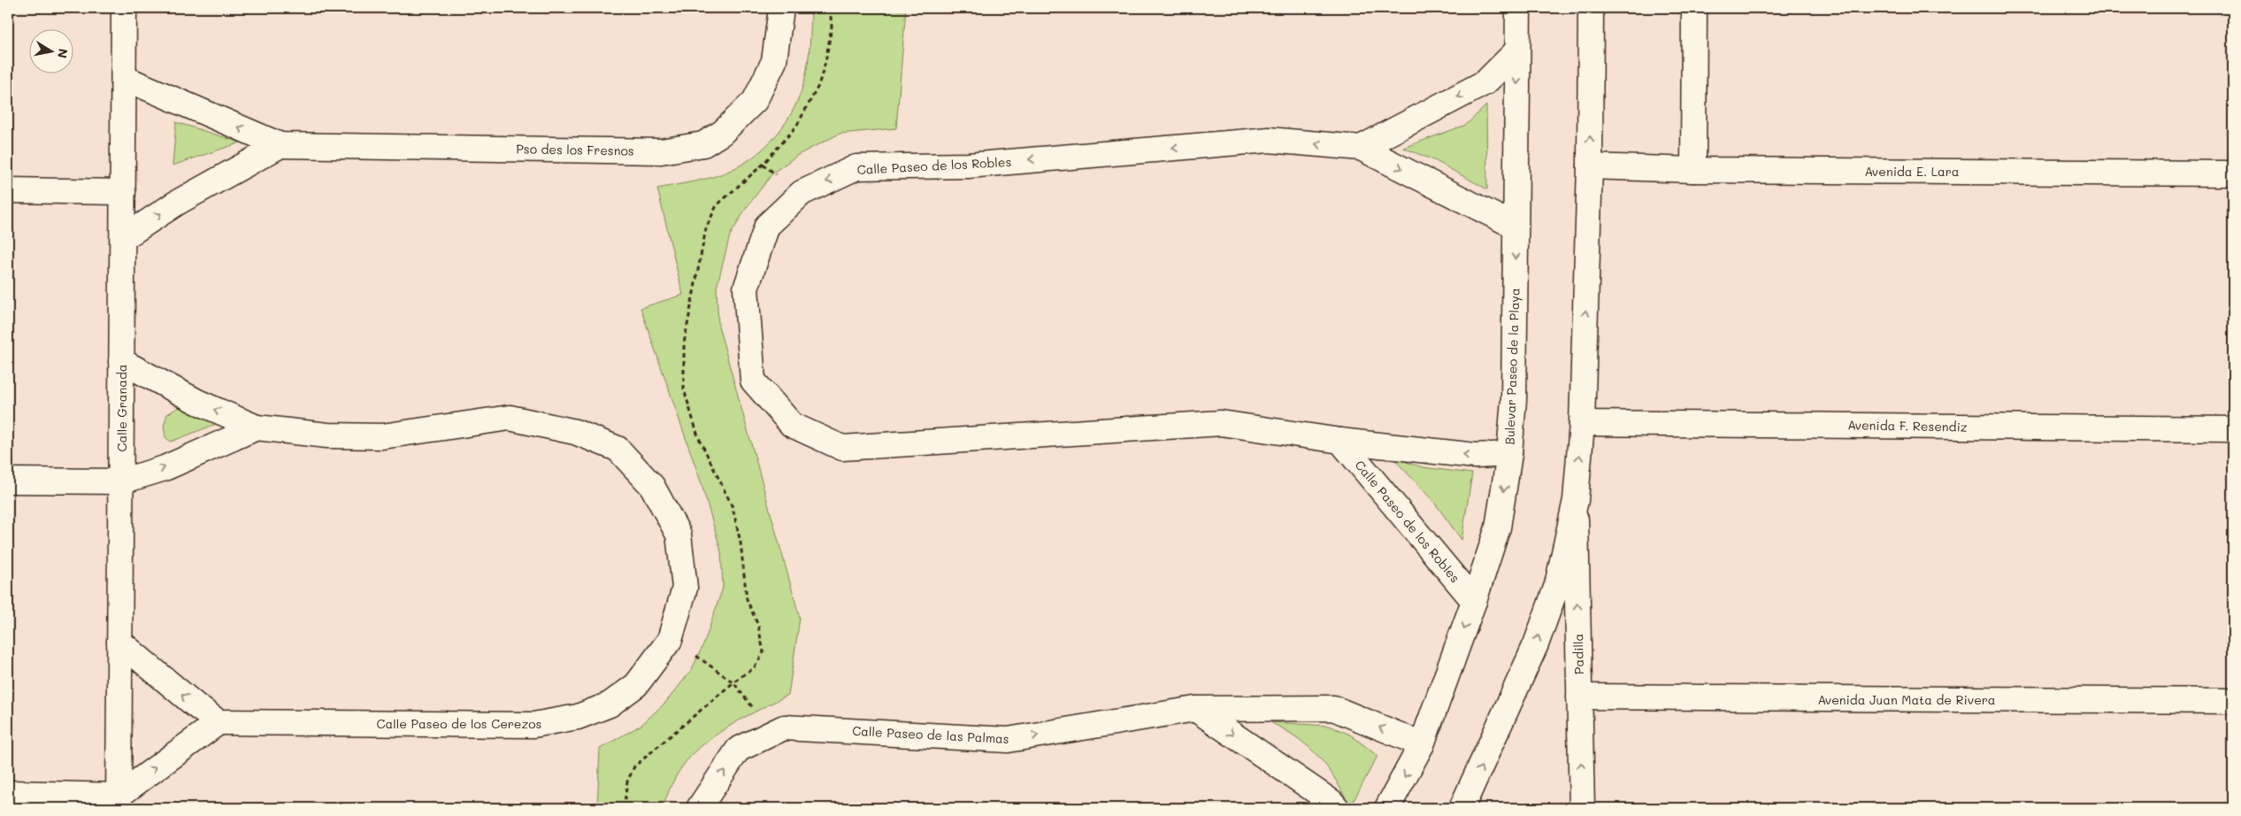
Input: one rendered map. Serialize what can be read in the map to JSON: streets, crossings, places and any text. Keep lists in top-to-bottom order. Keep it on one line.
{"streets":{"street":["Pso des los Fresnos","Calle Paseo de los Robles","Avenida E. Lara","Bulevar Paseo de la Playa","Calle Granada","Avenida F. Resendiz","Padilla","Avenida Juan Mata de Rivera","Calle Paseo de los Cerezos","Calle Paseo de las Palmas"]},"crossings":[["Calle Paseo de los Robles","Bulevar Paseo de la Playa"],["Bulevar Paseo de la Playa","Calle Paseo de las Palmas"],["Padilla","Avenida Juan Mata de Rivera"]],"north":"right"}
